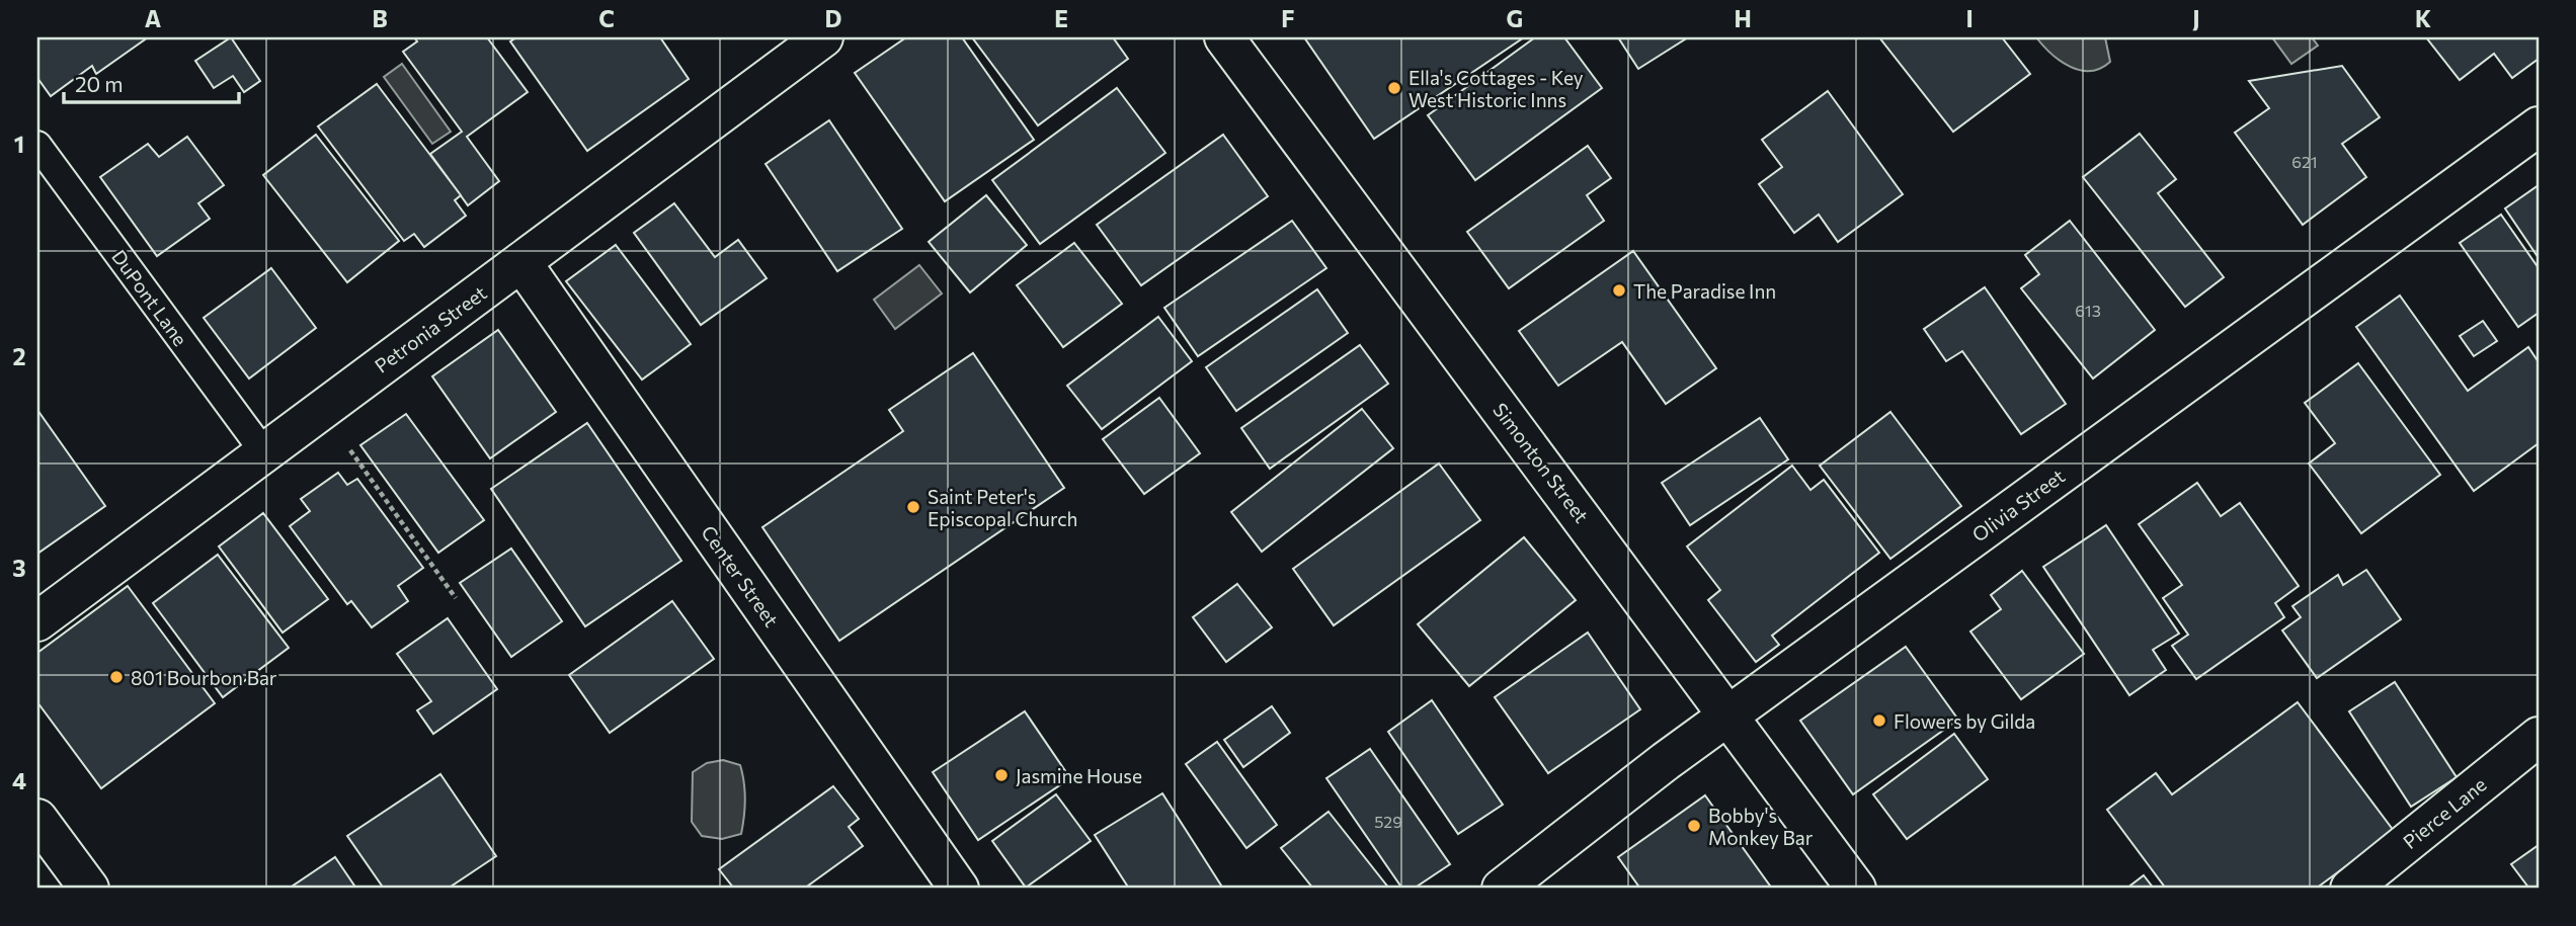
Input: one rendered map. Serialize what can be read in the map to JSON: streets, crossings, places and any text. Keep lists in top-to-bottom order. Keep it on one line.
{"streets":{"street":["Petronia Street","Simonton Street","Olivia Street","Center Street","Pierce Lane"],"lane":["DuPont Lane"]},"crossings":[["DuPont Lane","Petronia Street"],["Petronia Street","Center Street"],["Simonton Street","Olivia Street"]],"places":["Ella's Cottages - Key West Historic Inns","The Paradise Inn","Saint Peter's Episcopal Church","801 Bourbon Bar","Flowers by Gilda","Jasmine House","Bobby's Monkey Bar"],"house_numbers":["621","613","529"],"scale_bar":"20 m","grid":{"columns":["A","B","C","D","E","F","G","H","I","J","K"],"rows":["1","2","3","4"]}}
